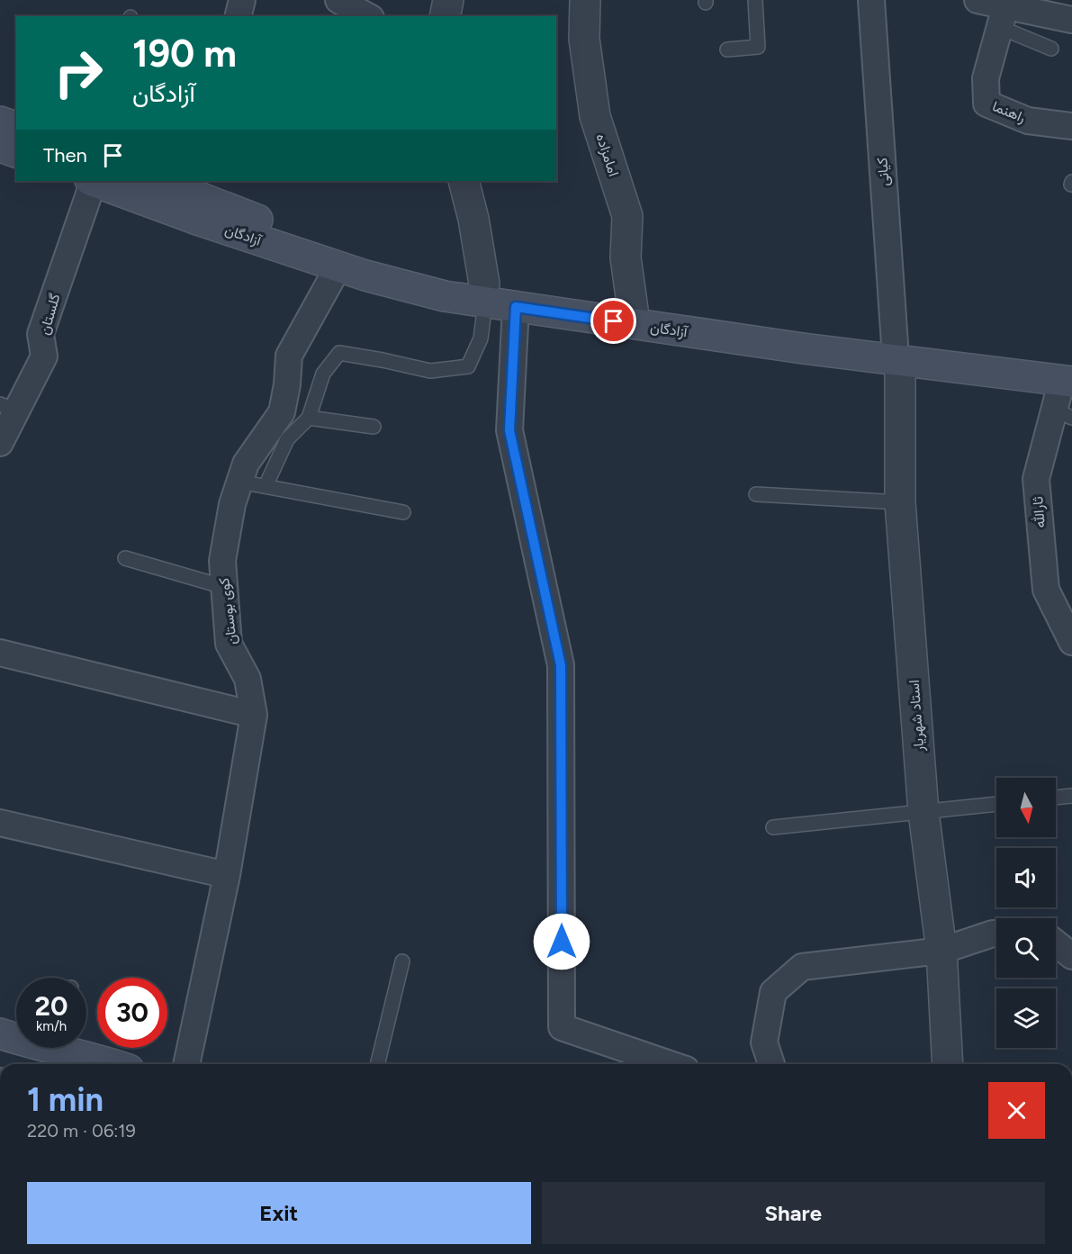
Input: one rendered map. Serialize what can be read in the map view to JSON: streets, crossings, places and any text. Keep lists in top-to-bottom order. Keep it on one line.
{"streets":{"main road":["آزادگان"],"street":["راهنما","امامزاده","کیانی","گلستان","ثارالله","کوی بوستان","استاد شهریار"]},"crossings":[["امامزاده","آزادگان"],["کیانی","آزادگان"],["کیانی","استاد شهریار"],["آزادگان","ثارالله"],["آزادگان","کوی بوستان"],["آزادگان","استاد شهریار"]],"north":"bottom","page":{"turn":["190 m","آزادگان"],"then":"Then","speed":"20 km/h","limit":"30","heading":["1 min","220 m · 06:19"],"buttons":["Exit","Share"]}}
